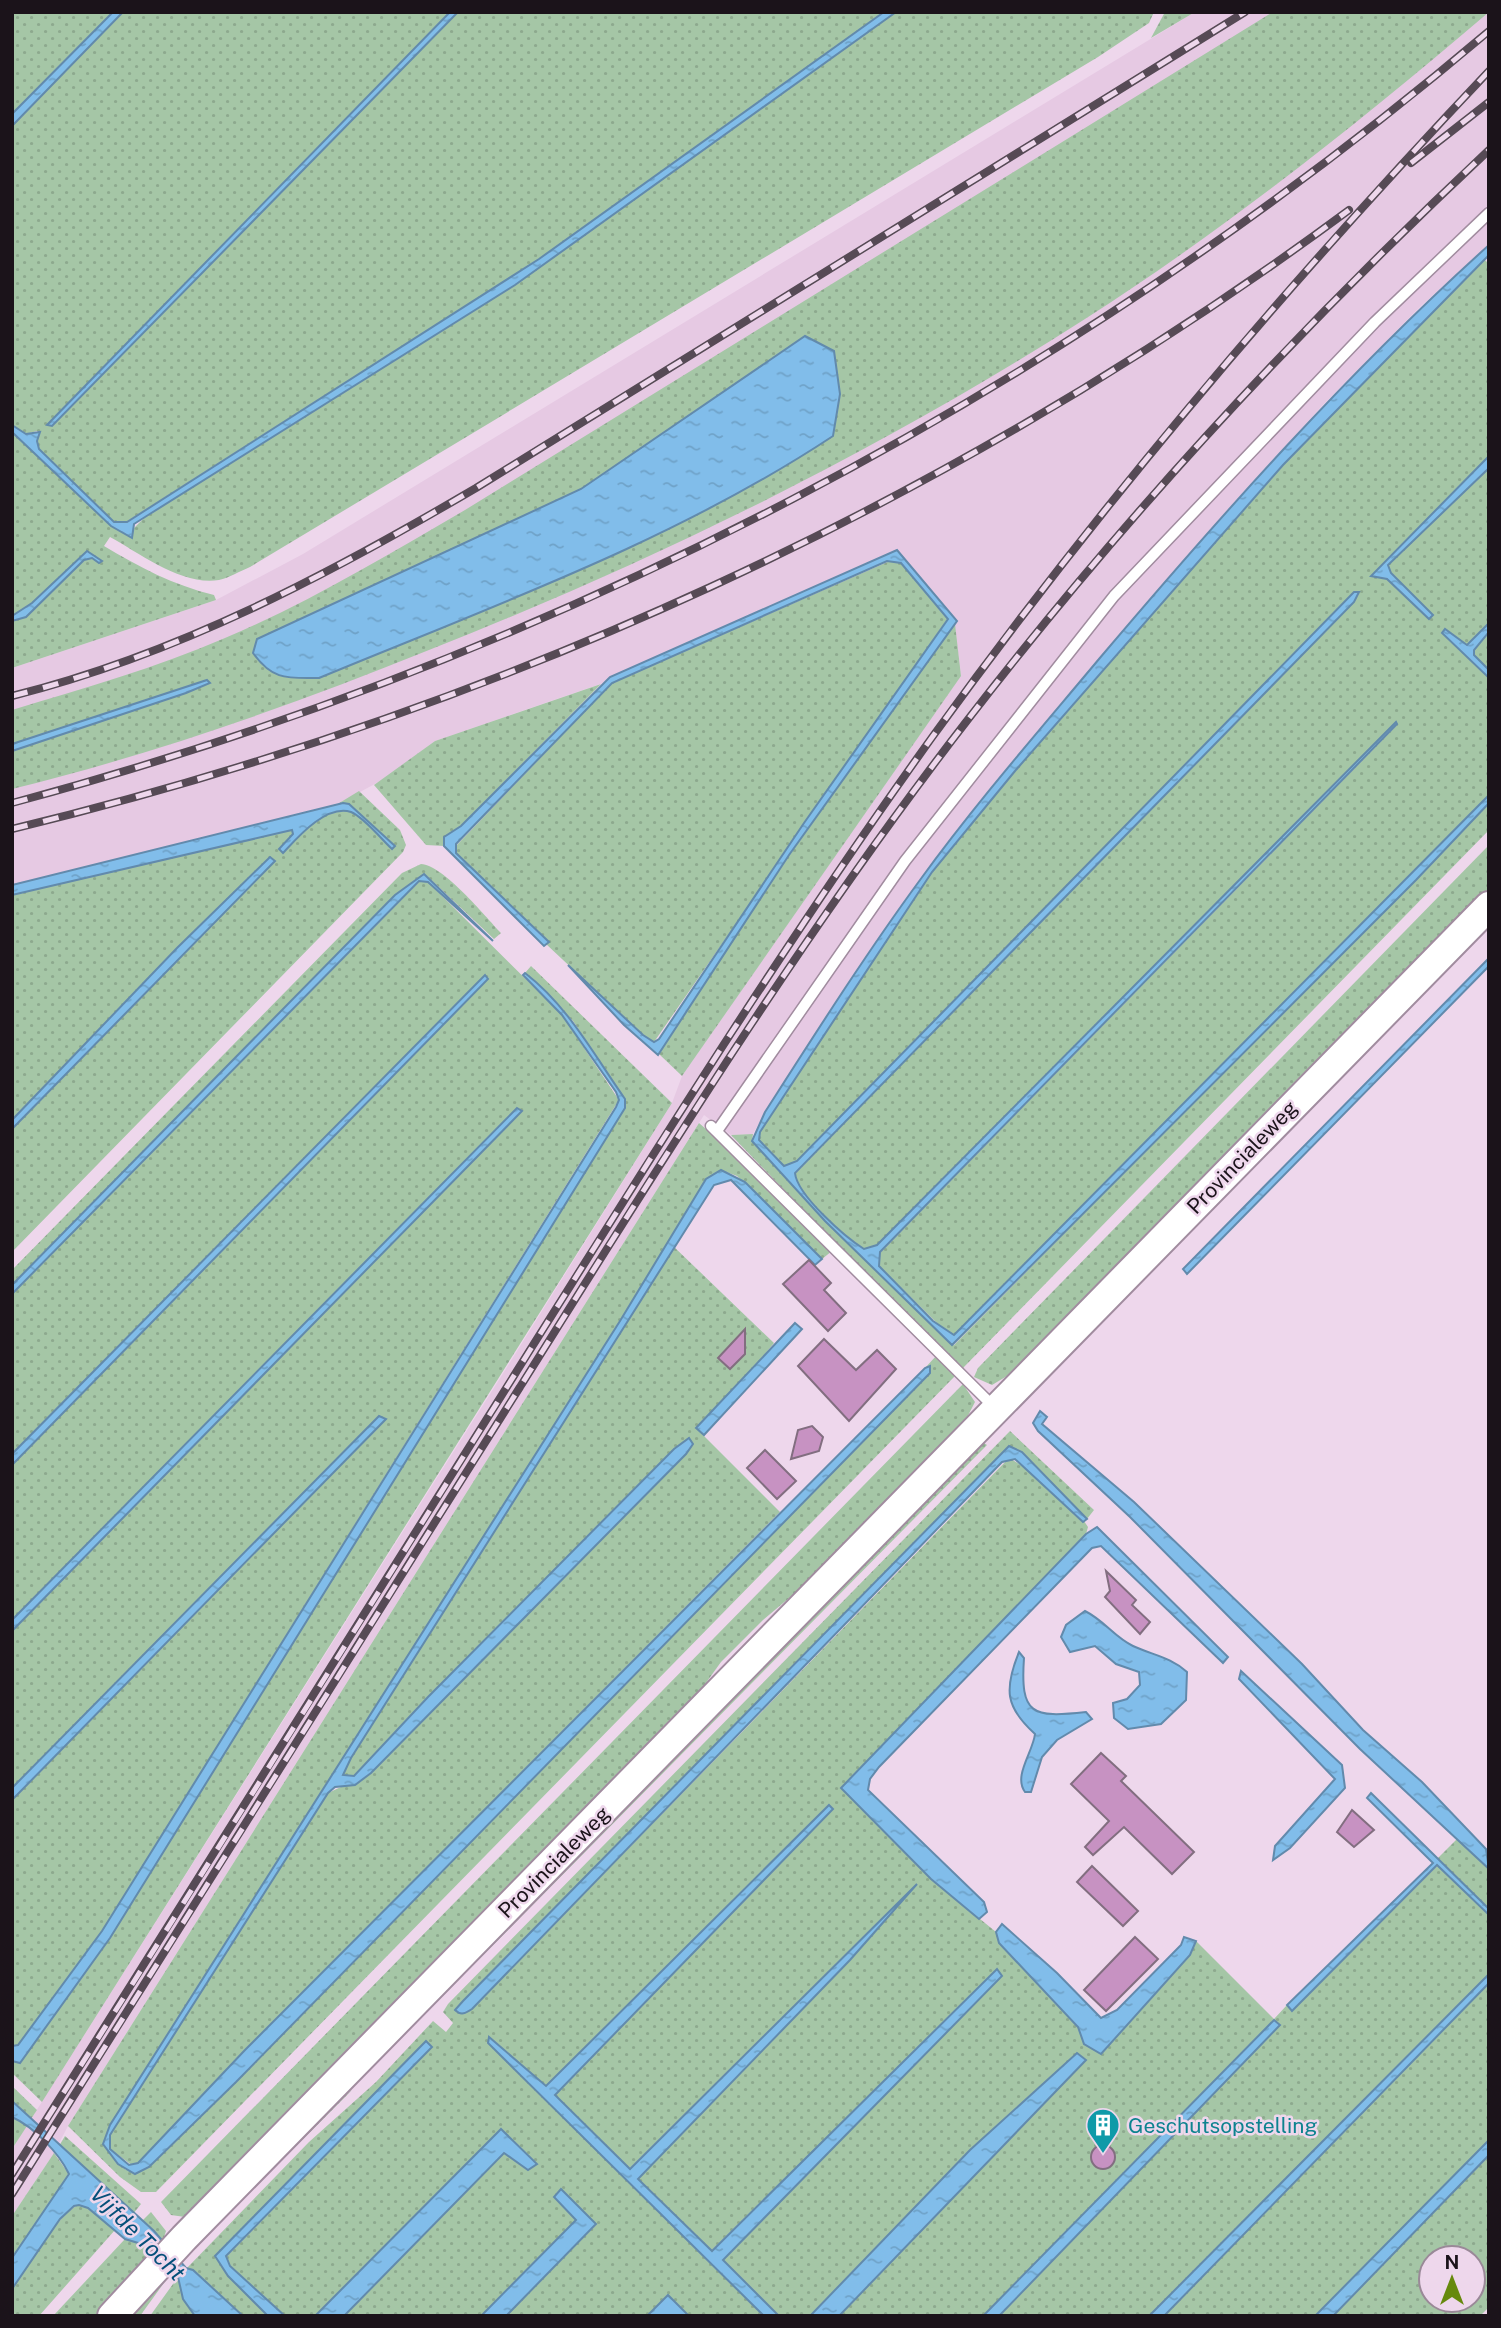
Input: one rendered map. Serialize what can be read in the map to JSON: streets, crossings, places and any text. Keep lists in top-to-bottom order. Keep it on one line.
{"streets":{"main road":["Provincialeweg"]},"water":["Vijfde Tocht"],"places":{"building":["Geschutsopstelling"]},"north":"top"}
